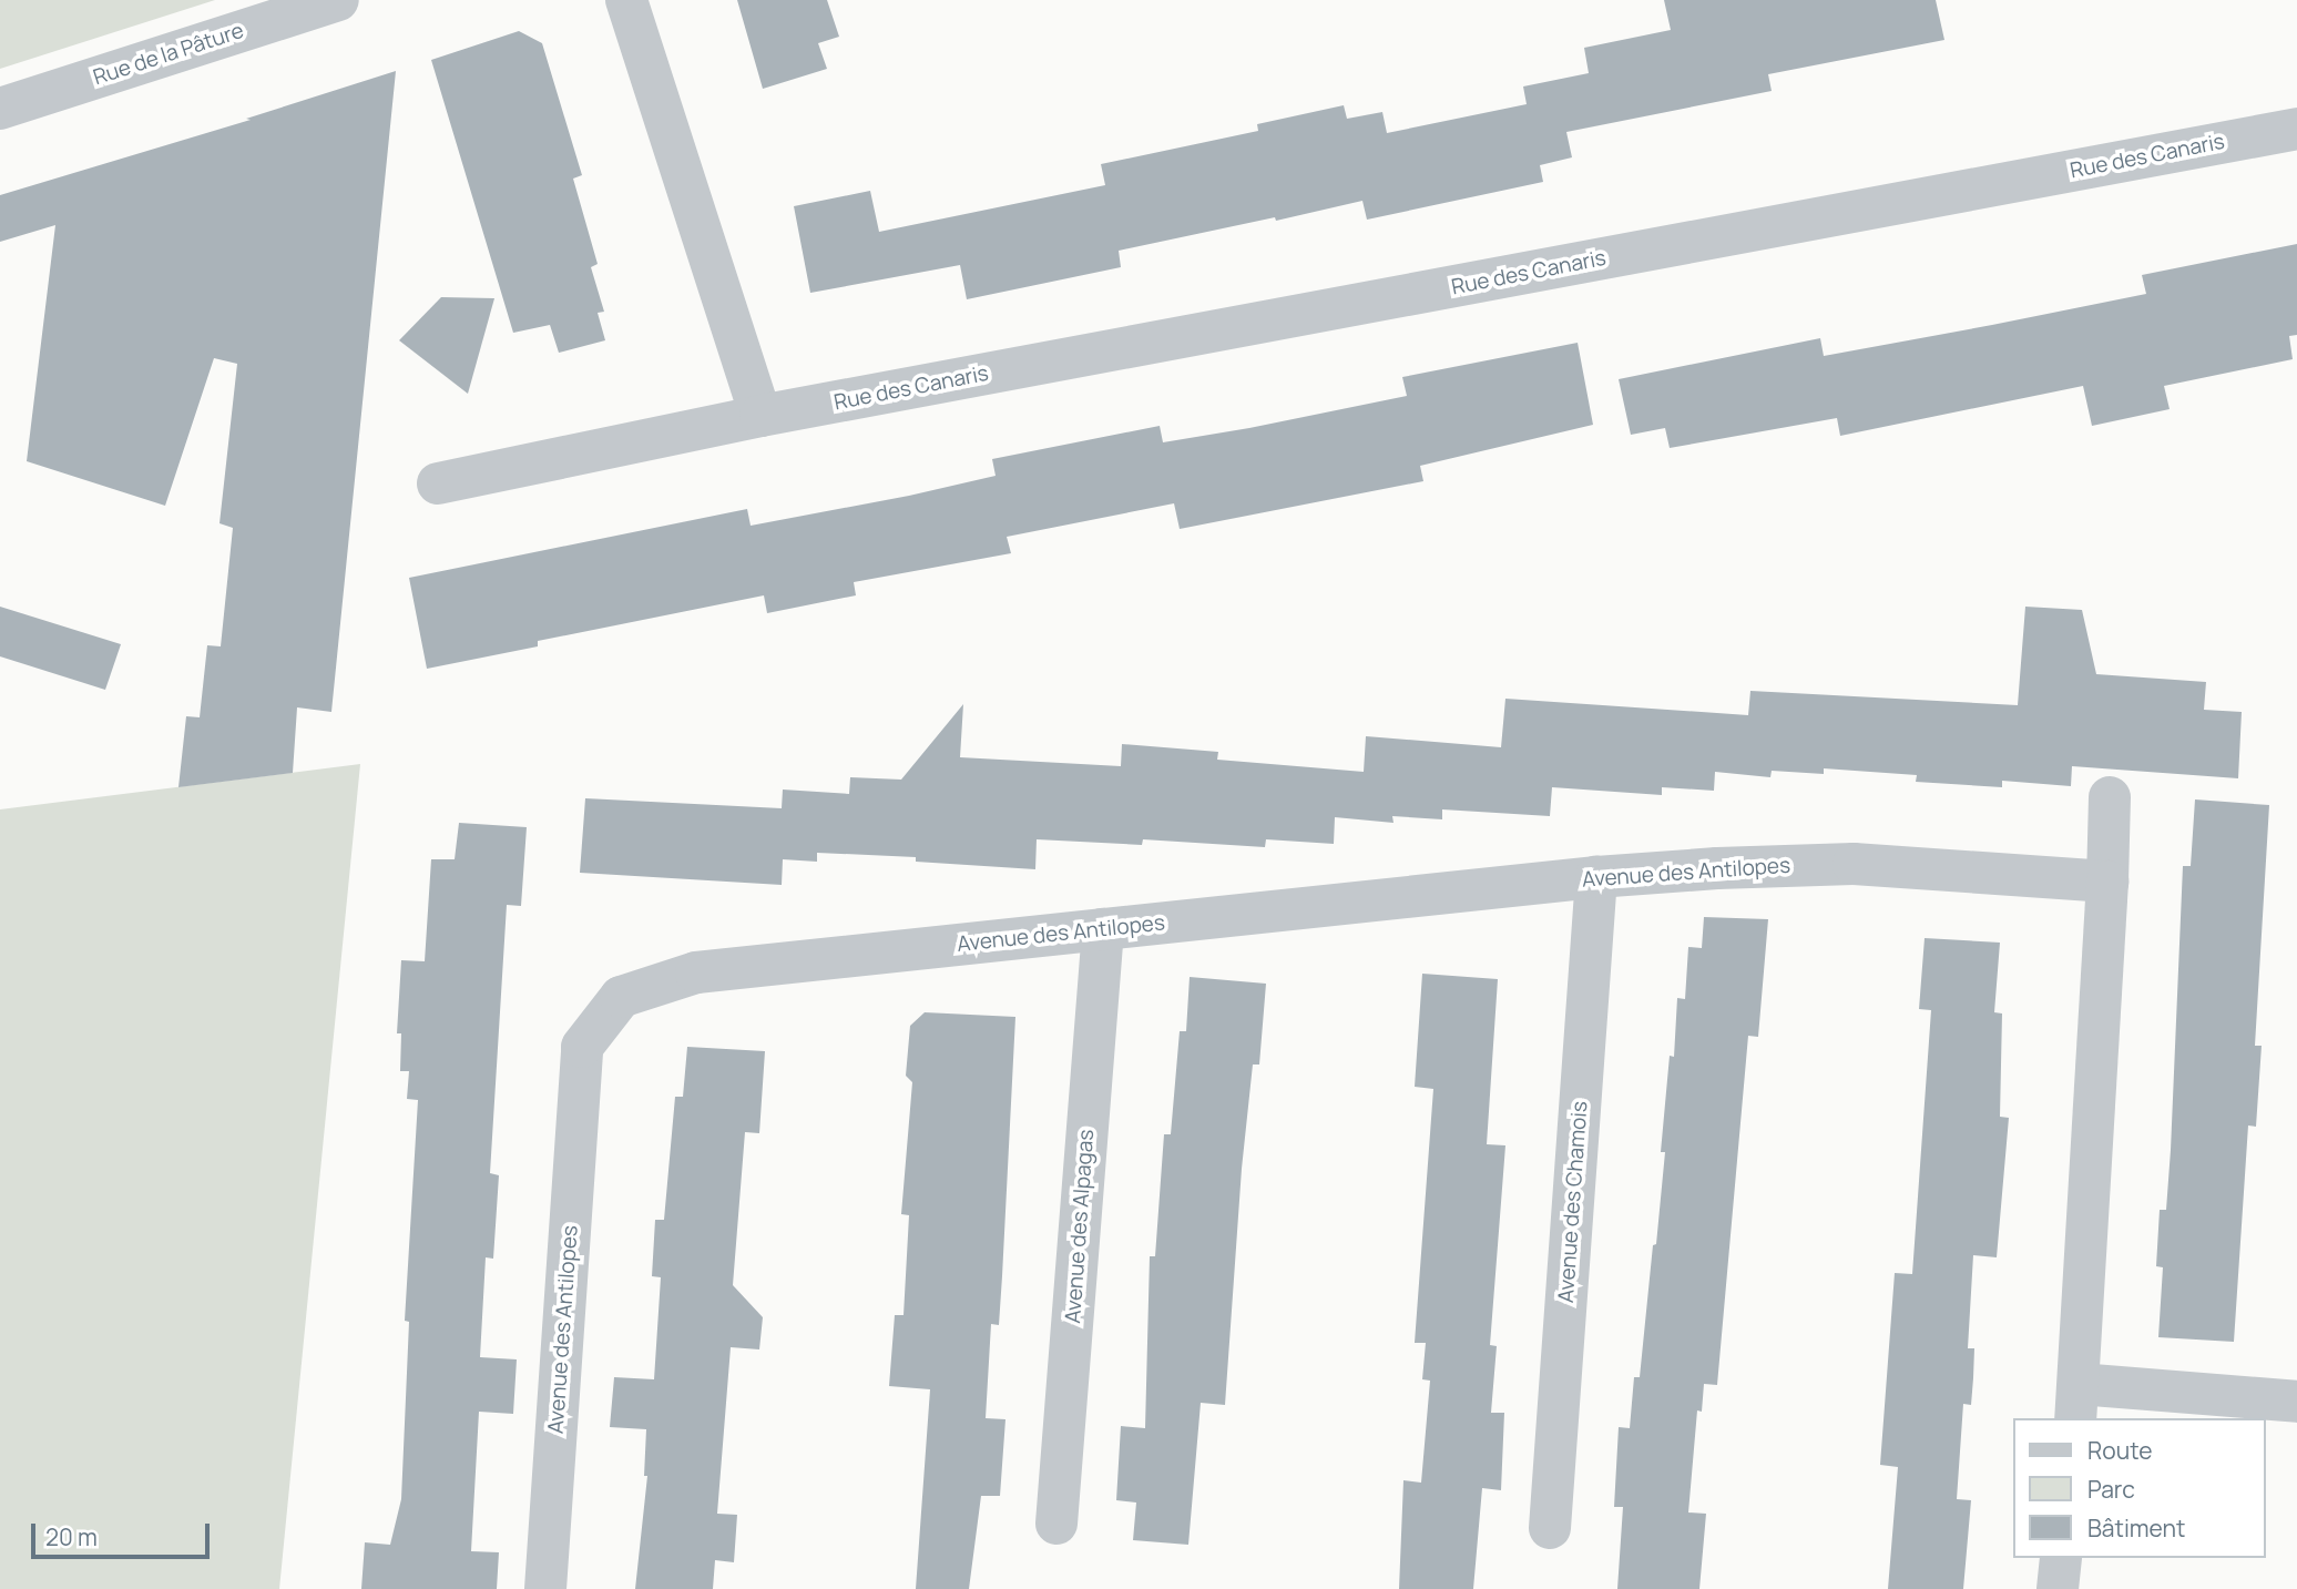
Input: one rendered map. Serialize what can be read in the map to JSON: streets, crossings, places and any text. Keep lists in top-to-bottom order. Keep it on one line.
{"streets":{"street":["Rue de la Pâture","Rue des Canaris","Avenue des Antilopes","Avenue des Chamois","Avenue des Alpagas"]},"crossings":[["Avenue des Antilopes","Avenue des Chamois"],["Avenue des Antilopes","Avenue des Alpagas"]],"legend":["Route","Parc","Bâtiment"],"scale_bar":"20 m"}
